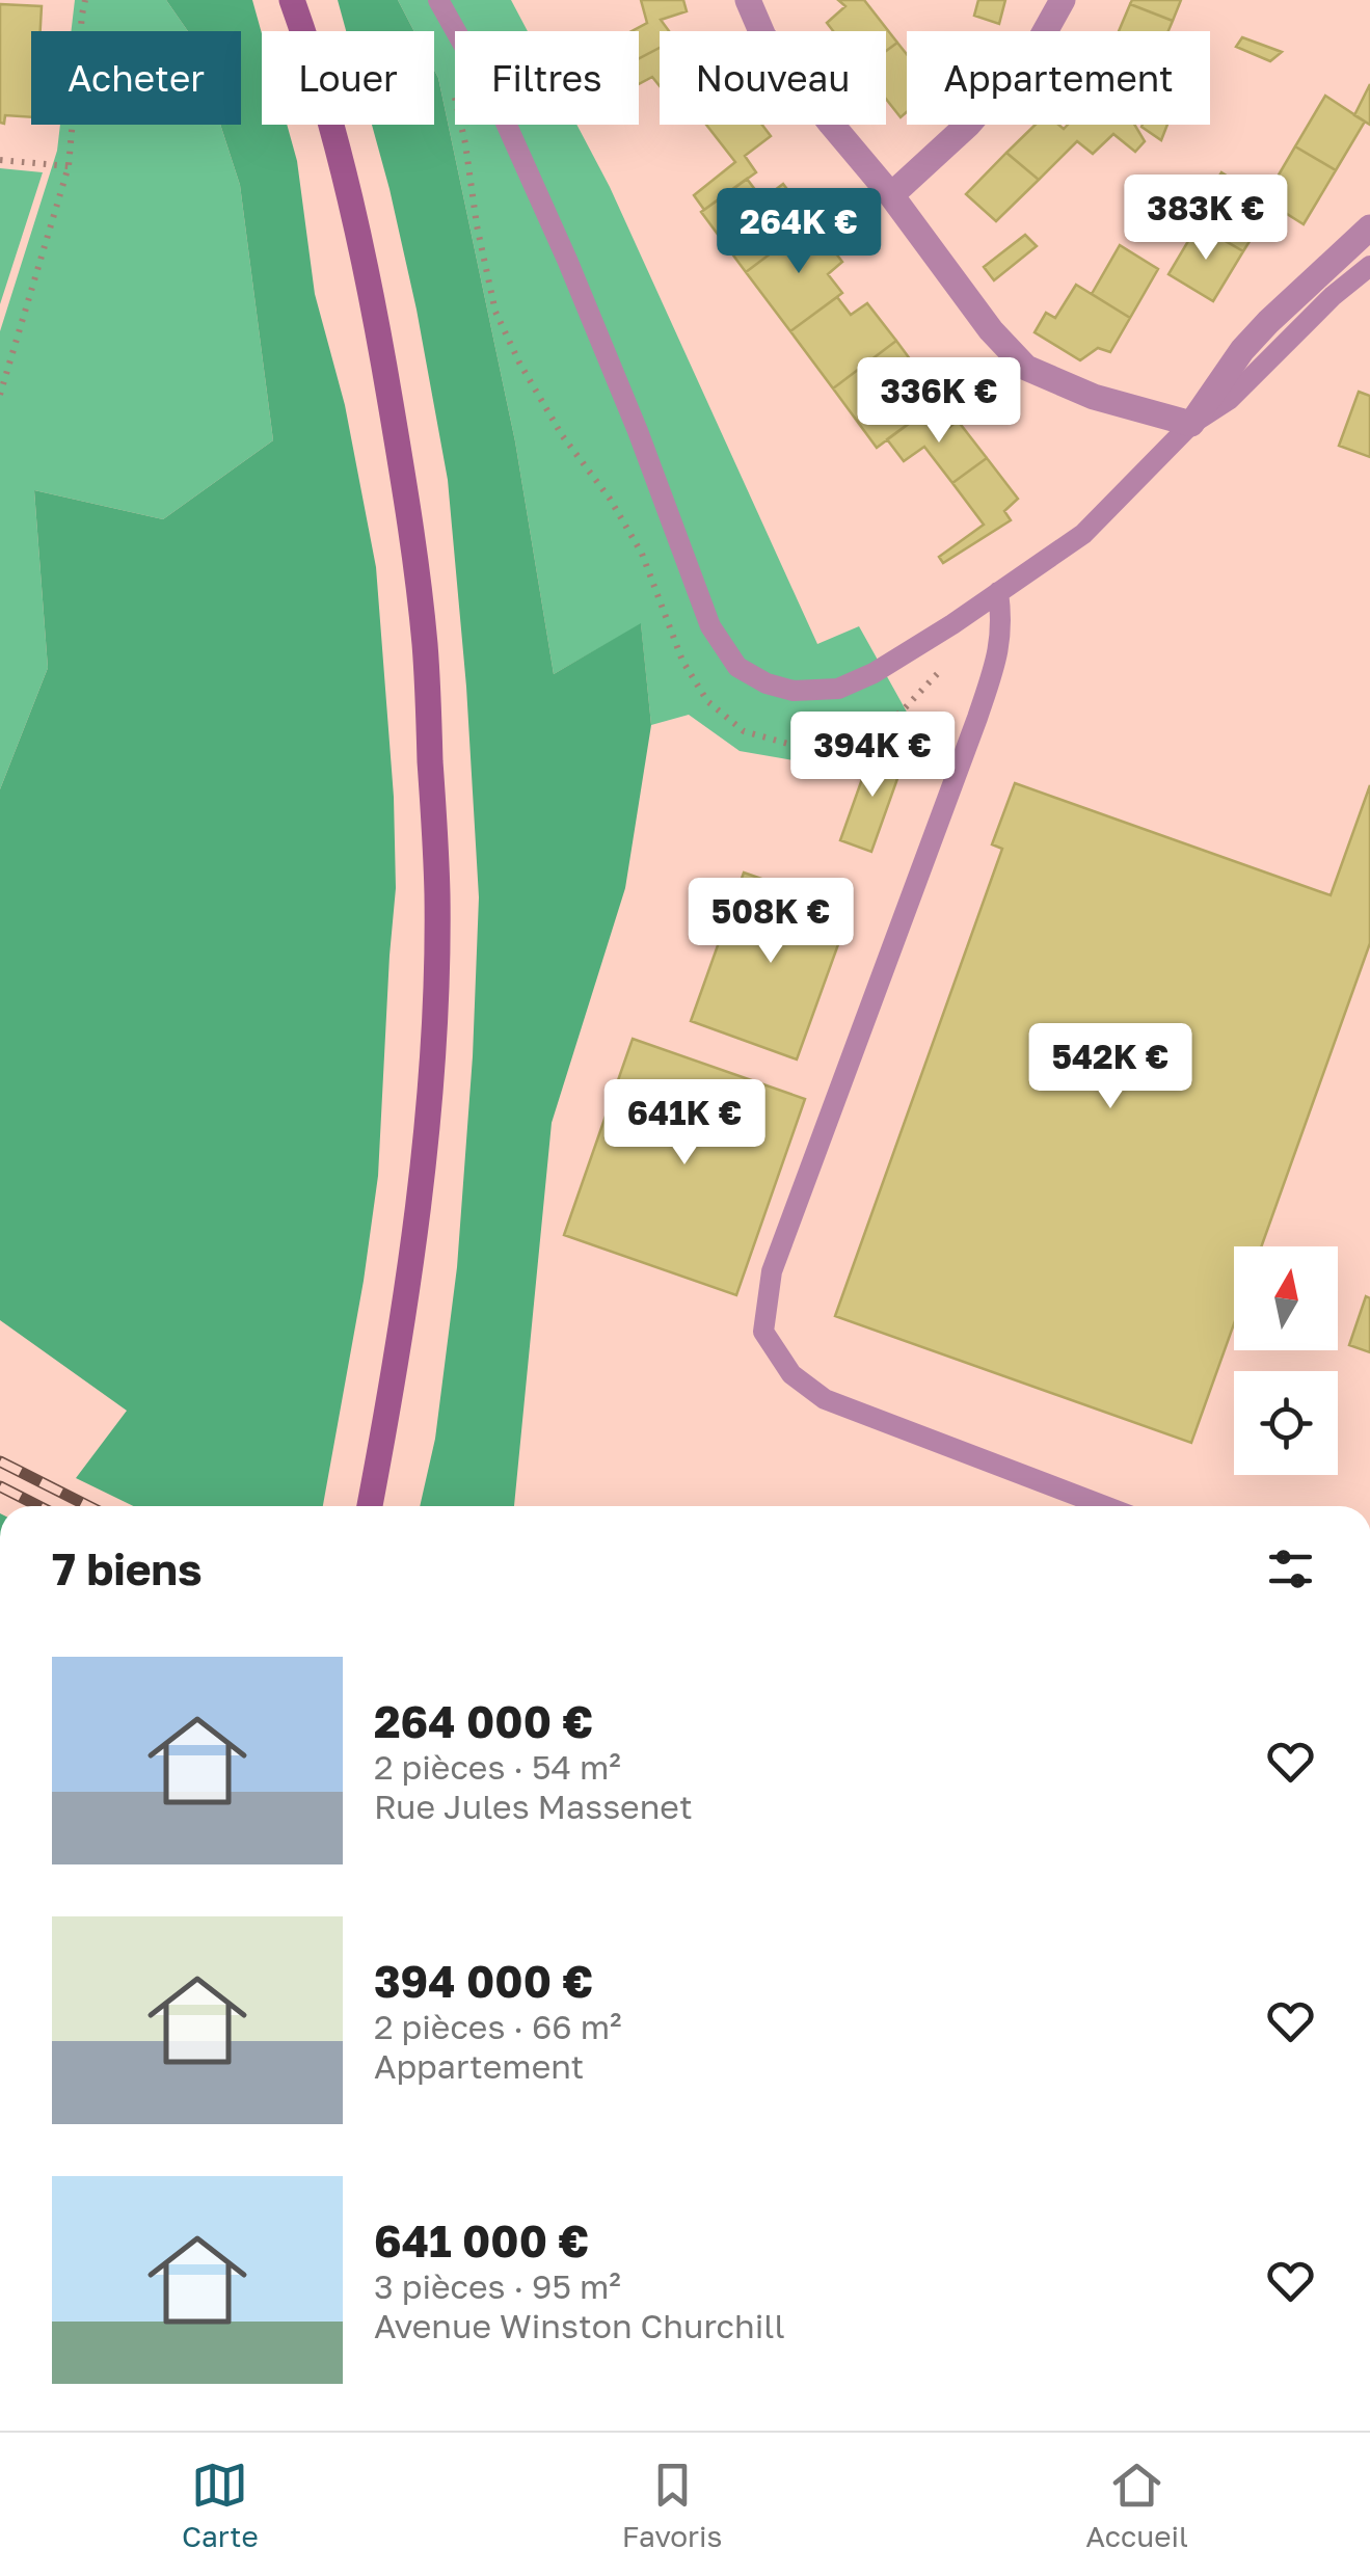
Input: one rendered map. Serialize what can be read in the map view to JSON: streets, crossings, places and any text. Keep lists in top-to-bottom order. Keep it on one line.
{"north":"top","page":{"chip":["Acheter","Louer","Filtres","Nouveau","Appartement"],"price":["383K €","264K €","336K €","394K €","508K €","542K €","641K €"],"heading":"7 biens","list":[{"name":"264 000 €","note":"2 pièces · 54 m² · Rue Jules Massenet"},{"name":"394 000 €","note":"2 pièces · 66 m² · Appartement"},{"name":"641 000 €","note":"3 pièces · 95 m² · Avenue Winston Churchill"}],"tabs":["Carte","Favoris","Accueil"]}}
